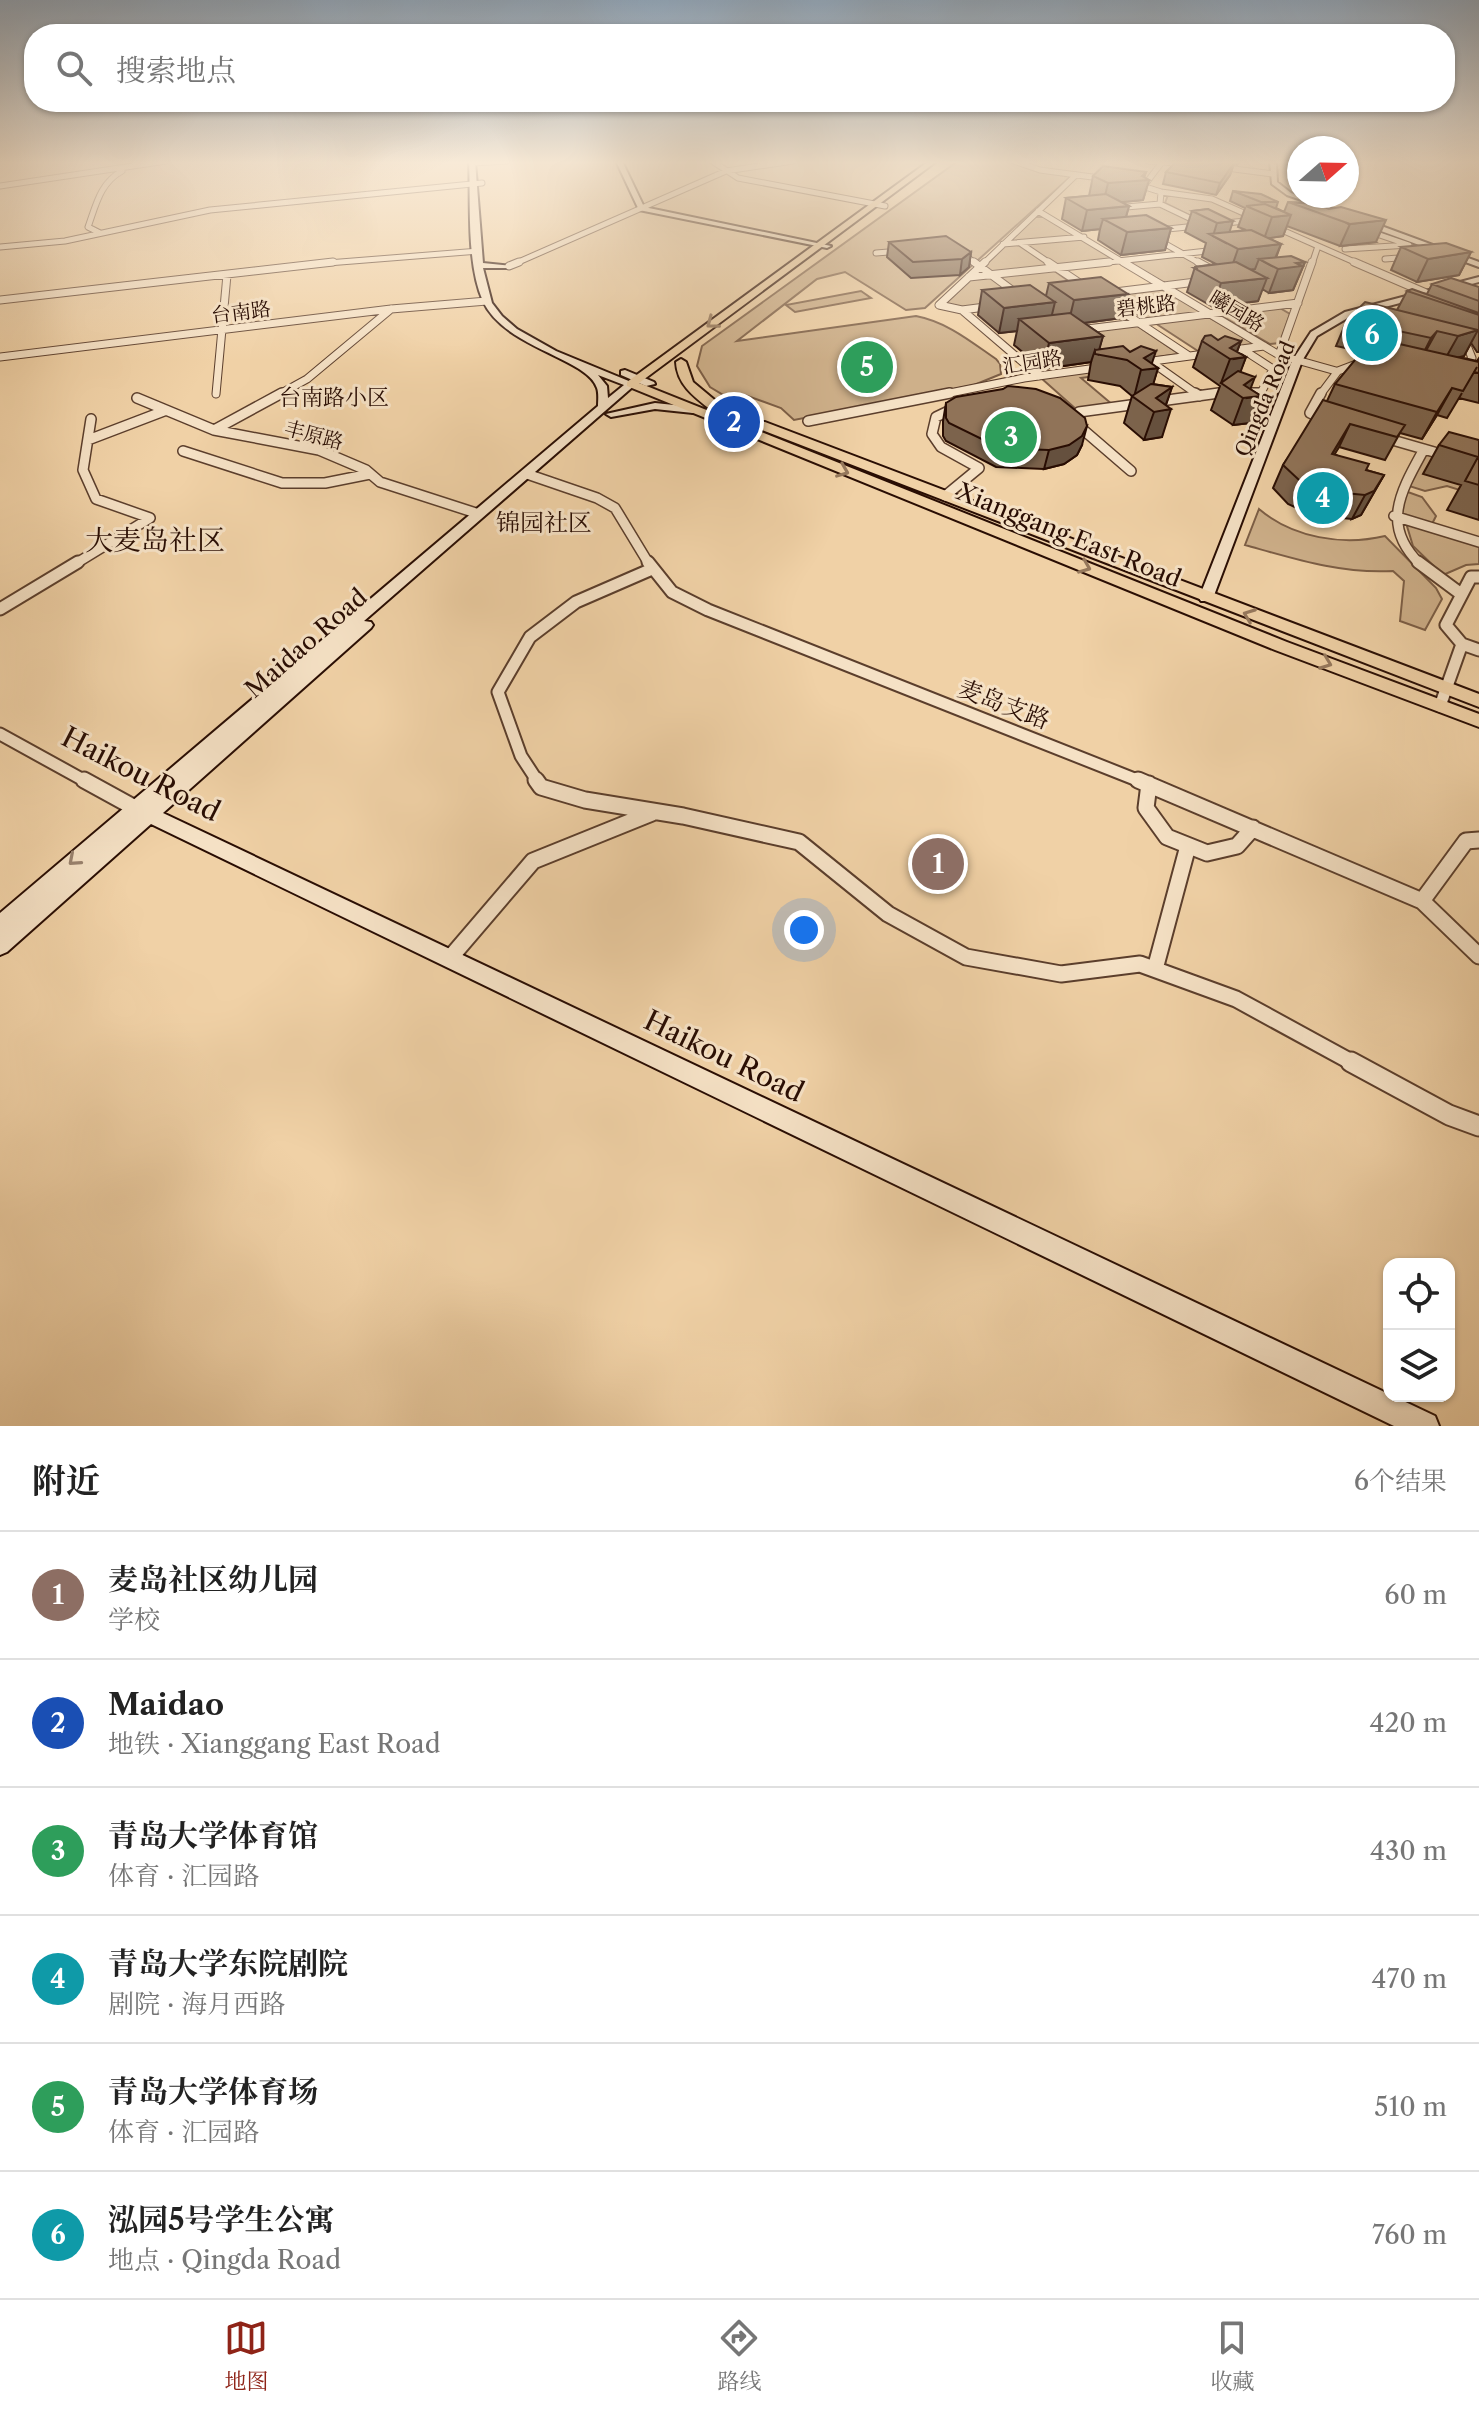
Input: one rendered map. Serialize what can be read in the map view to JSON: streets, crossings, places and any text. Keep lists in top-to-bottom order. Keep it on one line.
{"streets":{"main road":["Qingda Road","Xianggang East Road","Maidao Road","Haikou Road"],"street":["碧桃路","曦园路","台南路","汇园路","丰原路","麦岛支路"]},"crossings":[["碧桃路","曦园路"],["曦园路","Qingda Road"],["Qingda Road","Xianggang East Road"],["丰原路","Maidao Road"],["Xianggang East Road","Maidao Road"],["Maidao Road","麦岛支路"],["Maidao Road","Haikou Road"]],"districts":["台南路小区","锦园社区","大麦岛社区"],"north":"right","page":{"search":"搜索地点","pins":["6","5","2","3","4","1"],"heading":["附近","6个结果"],"list":[{"mark":"1","name":"麦岛社区幼儿园","note":"学校","value":"60 m"},{"mark":"2","name":"Maidao","note":"地铁 · Xianggang East Road","value":"420 m"},{"mark":"3","name":"青岛大学体育馆","note":"体育 · 汇园路","value":"430 m"},{"mark":"4","name":"青岛大学东院剧院","note":"剧院 · 海月西路","value":"470 m"},{"mark":"5","name":"青岛大学体育场","note":"体育 · 汇园路","value":"510 m"},{"mark":"6","name":"泓园5号学生公寓","note":"地点 · Qingda Road","value":"760 m"}],"nav":["地图","路线","收藏"]}}
